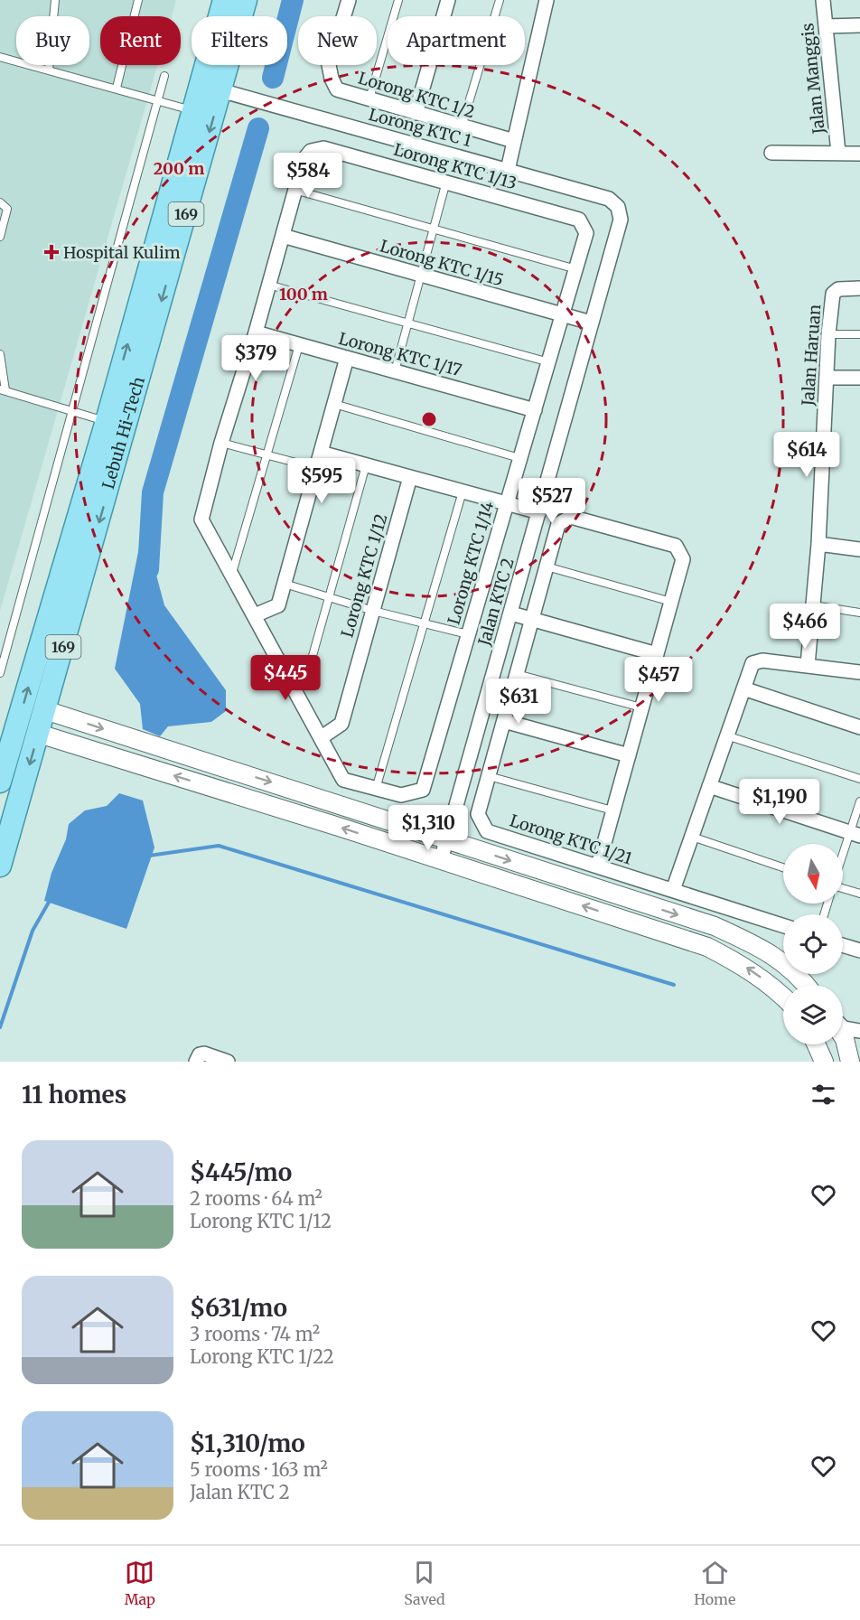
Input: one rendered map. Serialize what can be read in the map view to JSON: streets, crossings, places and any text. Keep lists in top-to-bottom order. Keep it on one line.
{"streets":{"main road":["169","Lebuh Hi-Tech"],"street":["Jalan Manggis","Lorong KTC 1/2","Lorong KTC 1","Lorong KTC 1/13","Lorong KTC 1/15","Lorong KTC 1/17","Jalan Haruan","Lorong KTC 1/14","Lorong KTC 1/12","Jalan KTC 2","Lorong KTC 1/21"]},"crossings":[["Lorong KTC 1","Lebuh Hi-Tech"],["Lorong KTC 1","Jalan KTC 2"],["Lorong KTC 1/13","Lorong KTC 1/15"],["Lorong KTC 1/13","Lorong KTC 1/17"],["Lorong KTC 1/13","Lorong KTC 1/14"],["Lorong KTC 1/15","Lorong KTC 1/14"],["Lorong KTC 1/15","Jalan KTC 2"],["Lorong KTC 1/17","Lorong KTC 1/14"]],"places":{"health":["Hospital Kulim"]},"north":"bottom","page":{"chip":["Buy","Rent","Filters","New","Apartment"],"price":["$584","$379","$614","$595","$527","$466","$445","$457","$631","$1,190","$1,310"],"heading":"11 homes","list":[{"name":"$445/mo","note":"2 rooms · 64 m² · Lorong KTC 1/12"},{"name":"$631/mo","note":"3 rooms · 74 m² · Lorong KTC 1/22"},{"name":"$1,310/mo","note":"5 rooms · 163 m² · Jalan KTC 2"}],"tabs":["Map","Saved","Home"]},"rings":["200 m","100 m"]}
